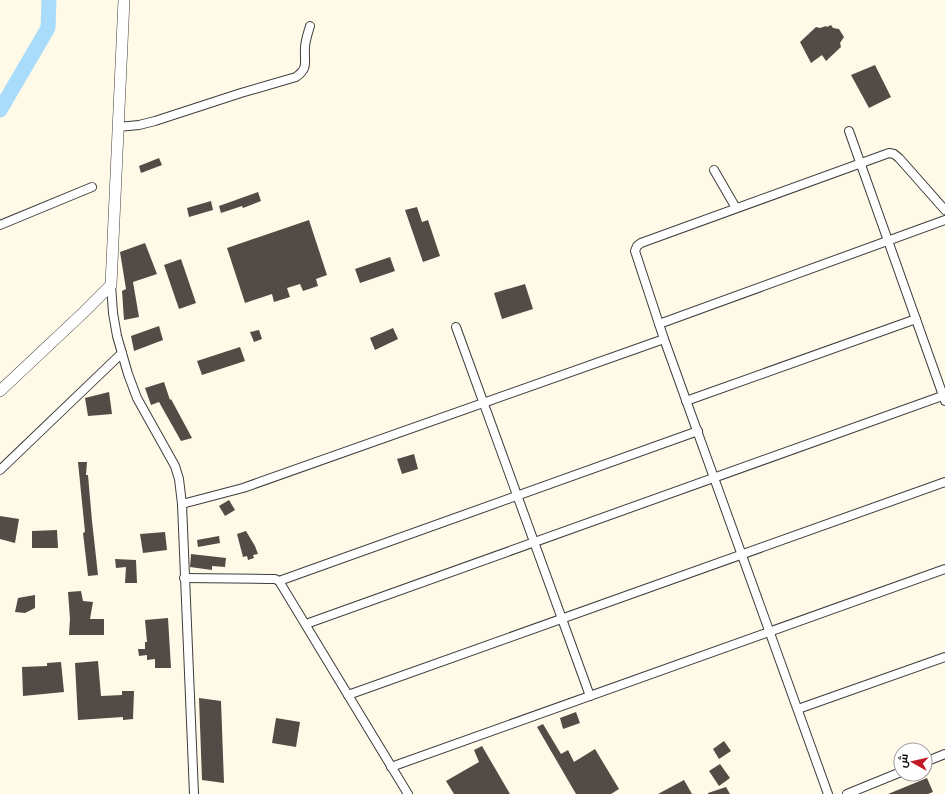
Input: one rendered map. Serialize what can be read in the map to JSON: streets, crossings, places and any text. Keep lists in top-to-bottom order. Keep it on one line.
{"north":"left"}
